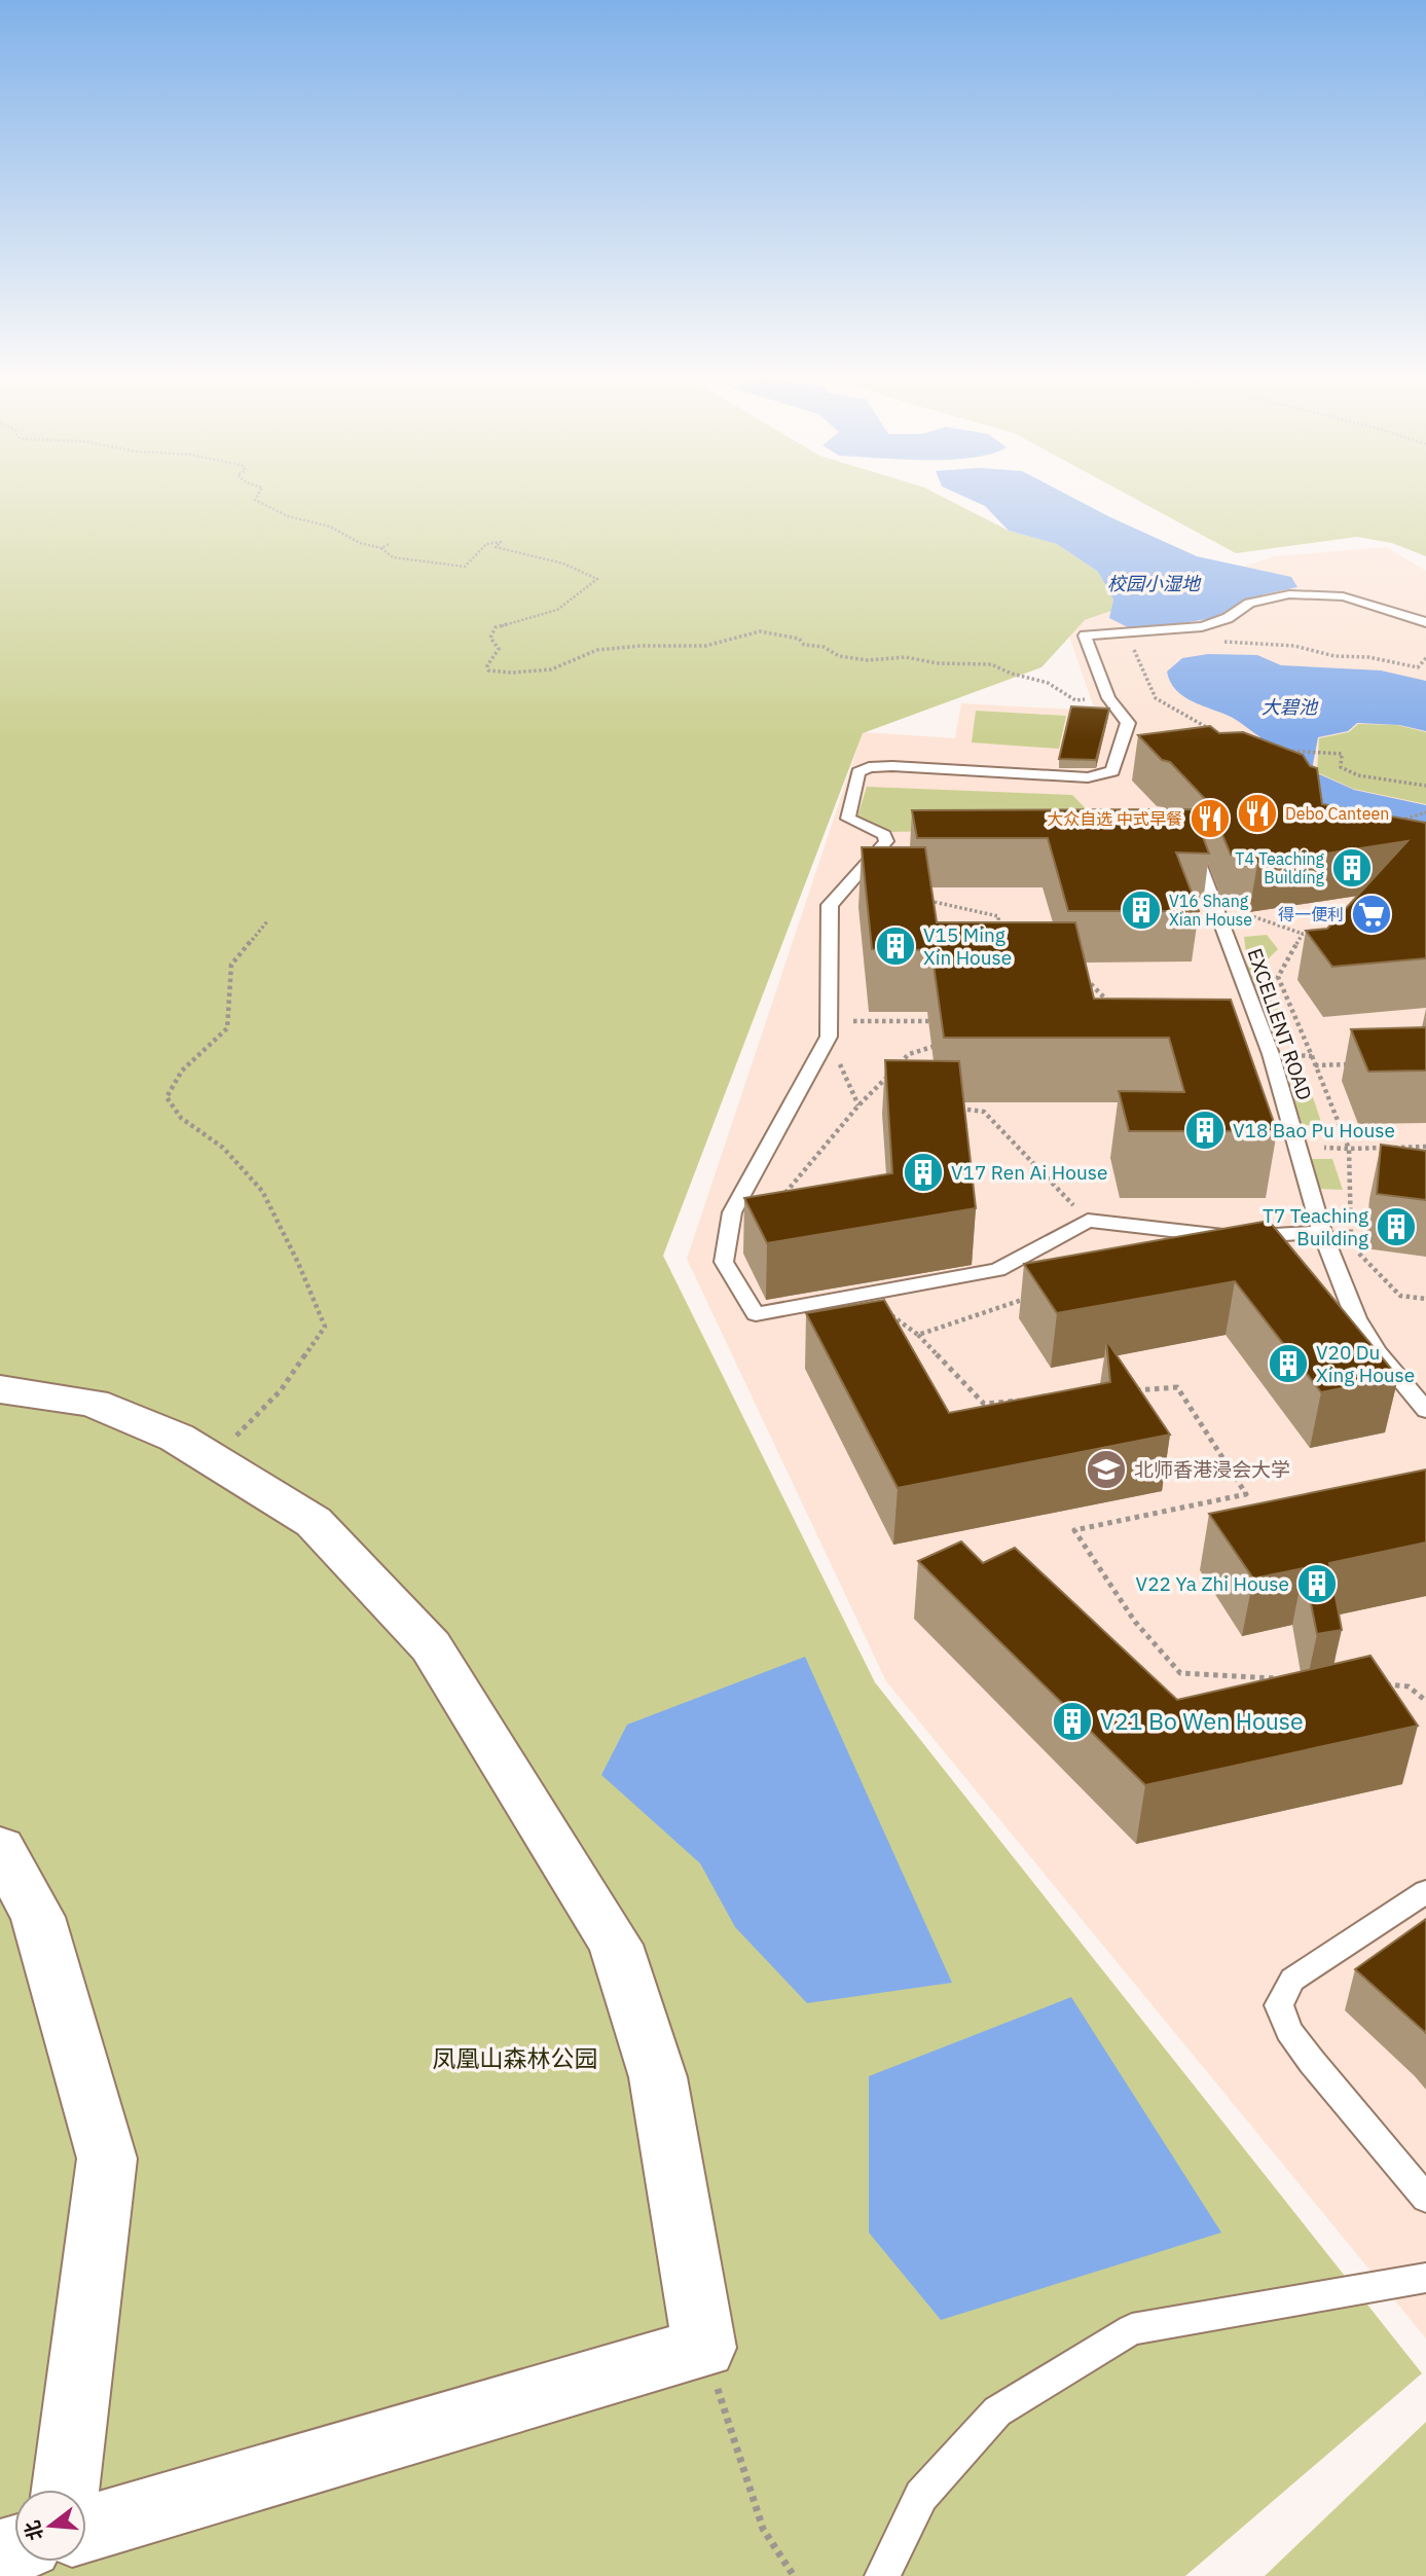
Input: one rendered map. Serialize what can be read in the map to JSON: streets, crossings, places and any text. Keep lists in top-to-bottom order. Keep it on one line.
{"streets":{"lane":["EXCELLENT ROAD"]},"water":["校园小湿地","大碧池"],"parks":["凤凰山森林公园"],"places":{"restaurant":["Debo Canteen","大众自选 中式早餐"],"building":["T4 Teaching Building","V16 Shang Xian House","V15 Ming Xin House","V18 Bao Pu House","V17 Ren Ai House","T7 Teaching Building","V20 Du Xing House","V22 Ya Zhi House","V21 Bo Wen House"],"supermarket":["得一便利"],"school or university":["北师香港浸会大学"]},"north":"left"}
